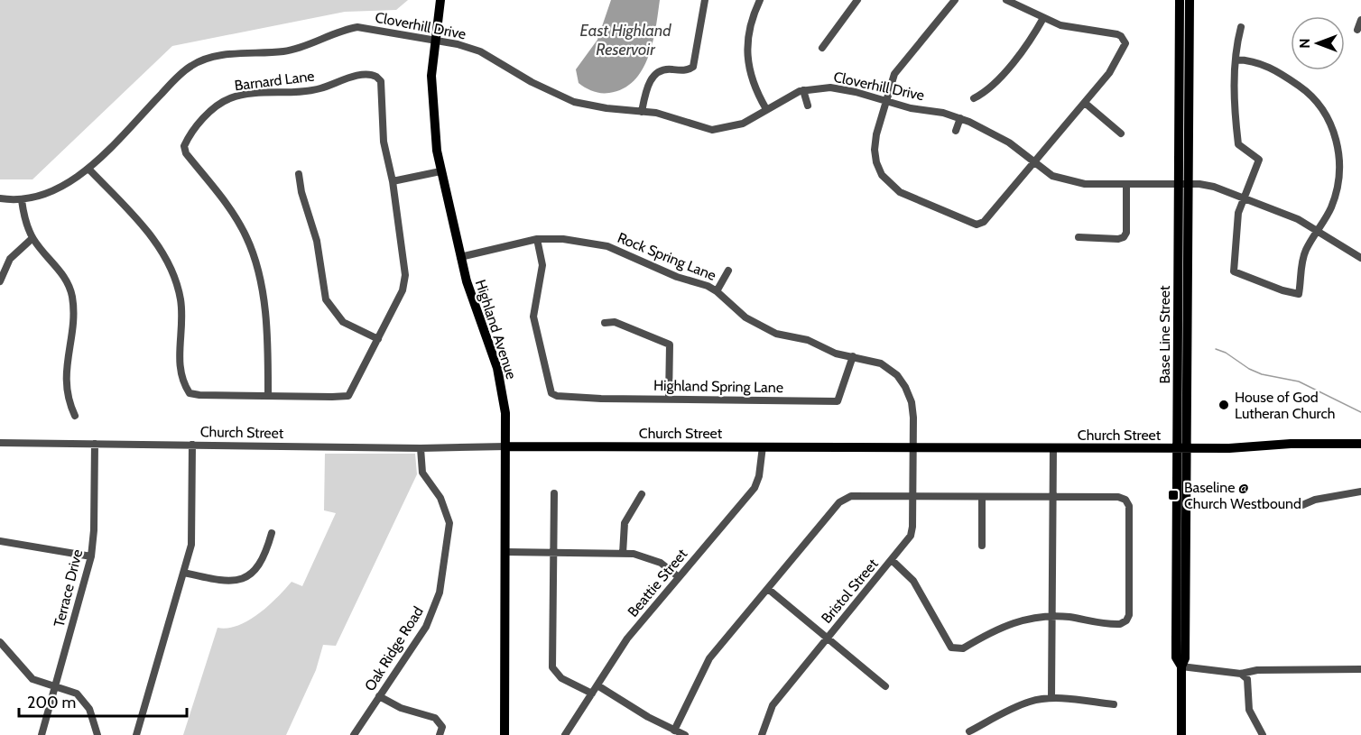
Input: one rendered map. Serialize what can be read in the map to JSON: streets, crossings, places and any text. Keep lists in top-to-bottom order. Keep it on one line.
{"streets":{"main road":["Highland Avenue","Base Line Street","Church Street"],"street":["Cloverhill Drive","Barnard Lane","Rock Spring Lane","Highland Spring Lane","Beattie Street","Terrace Drive","Bristol Street","Oak Ridge Road"]},"crossings":[["Cloverhill Drive","Highland Avenue"],["Cloverhill Drive","Base Line Street"],["Rock Spring Lane","Highland Avenue"],["Rock Spring Lane","Highland Spring Lane"],["Rock Spring Lane","Church Street"],["Rock Spring Lane","Bristol Street"],["Highland Avenue","Church Street"],["Base Line Street","Church Street"],["Church Street","Beattie Street"],["Church Street","Terrace Drive"],["Church Street","Bristol Street"],["Church Street","Oak Ridge Road"]],"water":["East Highland Reservoir"],"places":{"other":["House of God Lutheran Church"],"transit":["Baseline @ Church Westbound"]},"scale_bar":"200 m","north":"left"}
